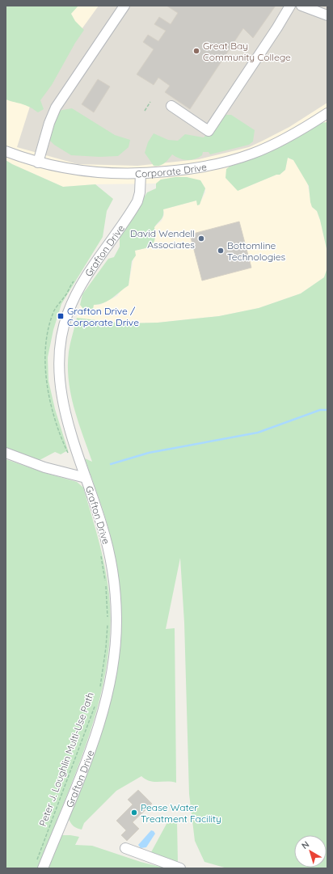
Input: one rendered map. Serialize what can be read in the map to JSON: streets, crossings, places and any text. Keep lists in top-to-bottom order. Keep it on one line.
{"streets":{"street":["Corporate Drive","Grafton Drive"],"path":["Peter J. Loughlin Multi-Use Path"]},"crossings":[["Corporate Drive","Grafton Drive"]],"places":{"other":["Great Bay Community College","David Wendell Associates","Bottomline Technologies","Pease Water Treatment Facility"],"transit":["Grafton Drive / Corporate Drive"]},"north":"top left"}
